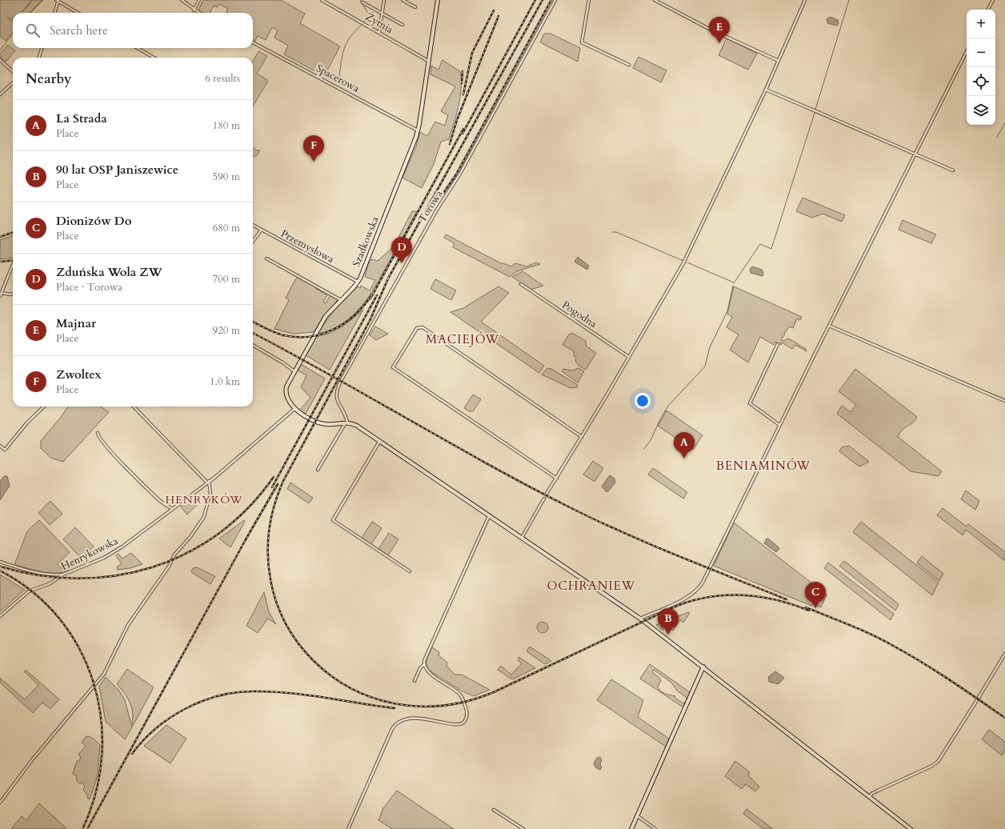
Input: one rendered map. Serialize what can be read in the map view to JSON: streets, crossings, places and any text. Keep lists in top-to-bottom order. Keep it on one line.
{"streets":{"street":["Żytnia","Spacerowa","Torowa","Szadkowska","Przemysłowa","Pogodna","Henrykowska"]},"crossings":[["Żytnia","Szadkowska"],["Spacerowa","Szadkowska"],["Szadkowska","Przemysłowa"],["Szadkowska","Henrykowska"]],"districts":["MACIEJÓW","BENIAMINÓW","HENRYKÓW","OCHRANIEW"],"page":{"map_buttons":["+","−"],"search":"Search here","pins":["E","F","D","A","C","B"],"heading":["Nearby","6 results"],"list":[{"mark":"A","name":"La Strada","note":"Place","value":"180 m"},{"mark":"B","name":"90 lat OSP Janiszewice","note":"Place","value":"590 m"},{"mark":"C","name":"Dionizów Do","note":"Place","value":"680 m"},{"mark":"D","name":"Zduńska Wola ZW","note":"Place · Torowa","value":"700 m"},{"mark":"E","name":"Majnar","note":"Place","value":"920 m"},{"mark":"F","name":"Zwoltex","note":"Place","value":"1.0 km"}]}}
